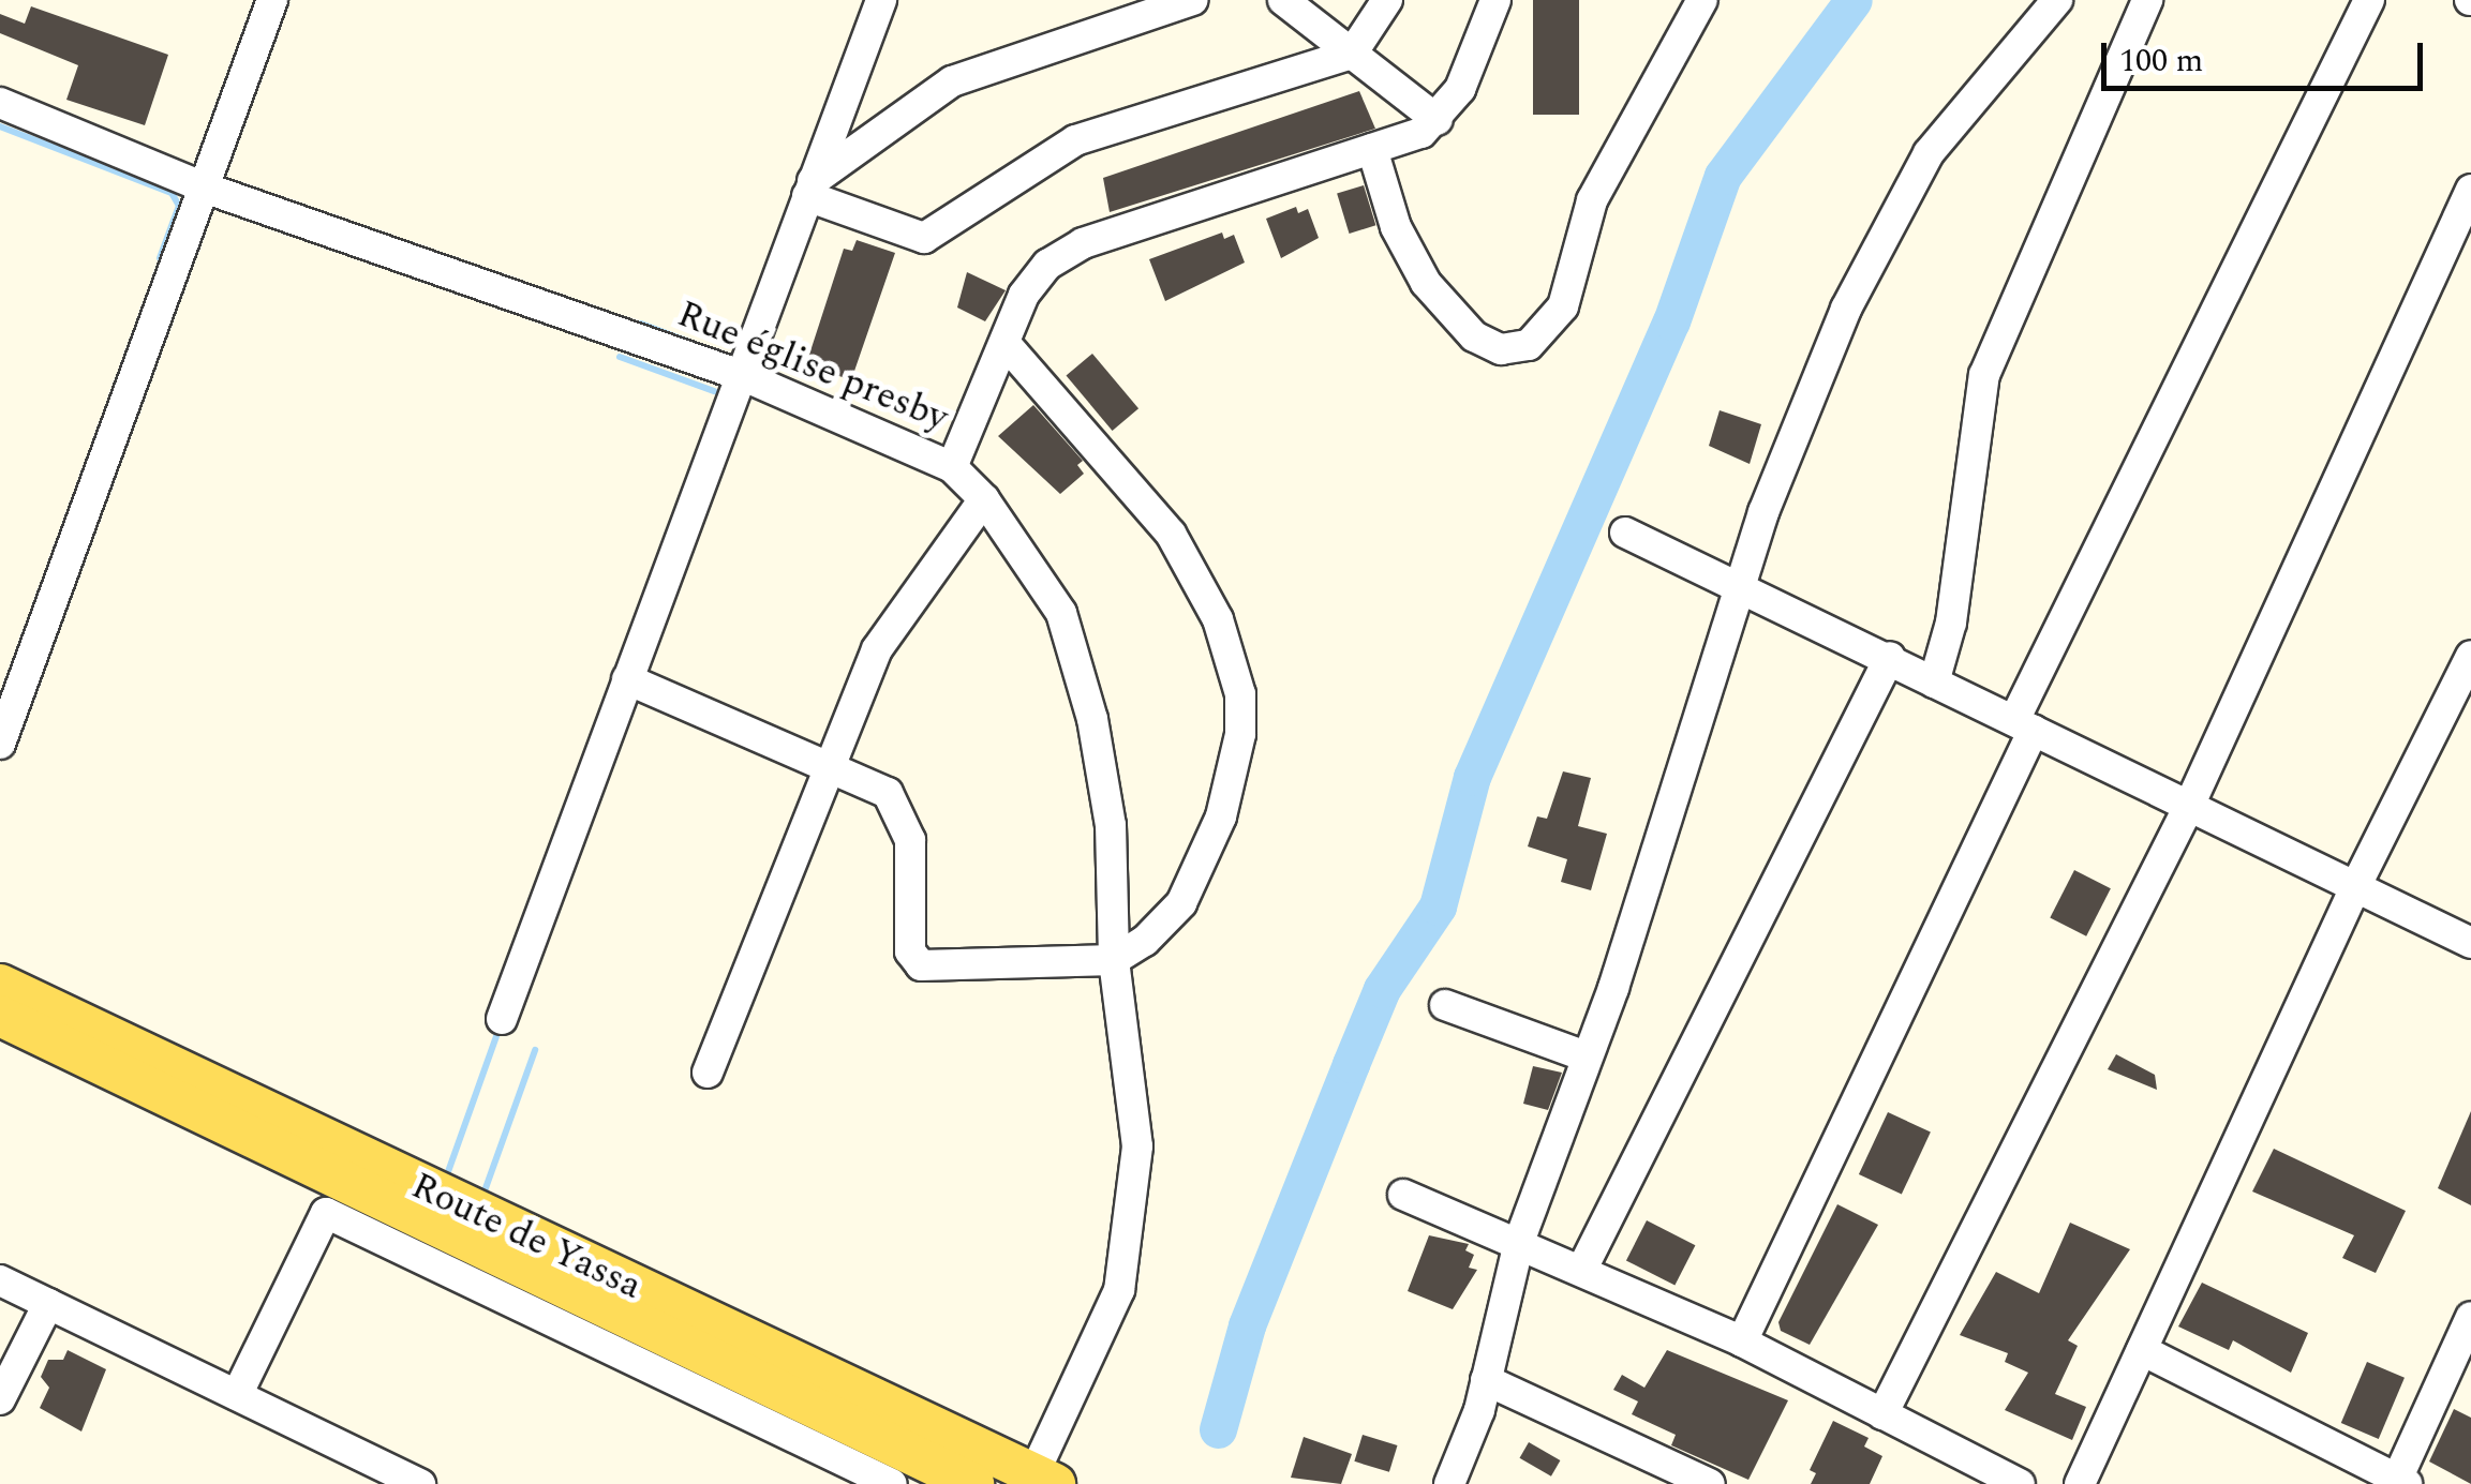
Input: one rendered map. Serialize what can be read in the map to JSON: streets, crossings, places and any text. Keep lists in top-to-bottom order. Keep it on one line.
{"streets":{"main road":["Route de Yassa"],"street":["Rue église presby"]},"crossings":[["Rue église presby","Route de Yassa"]],"scale_bar":"100 m"}
